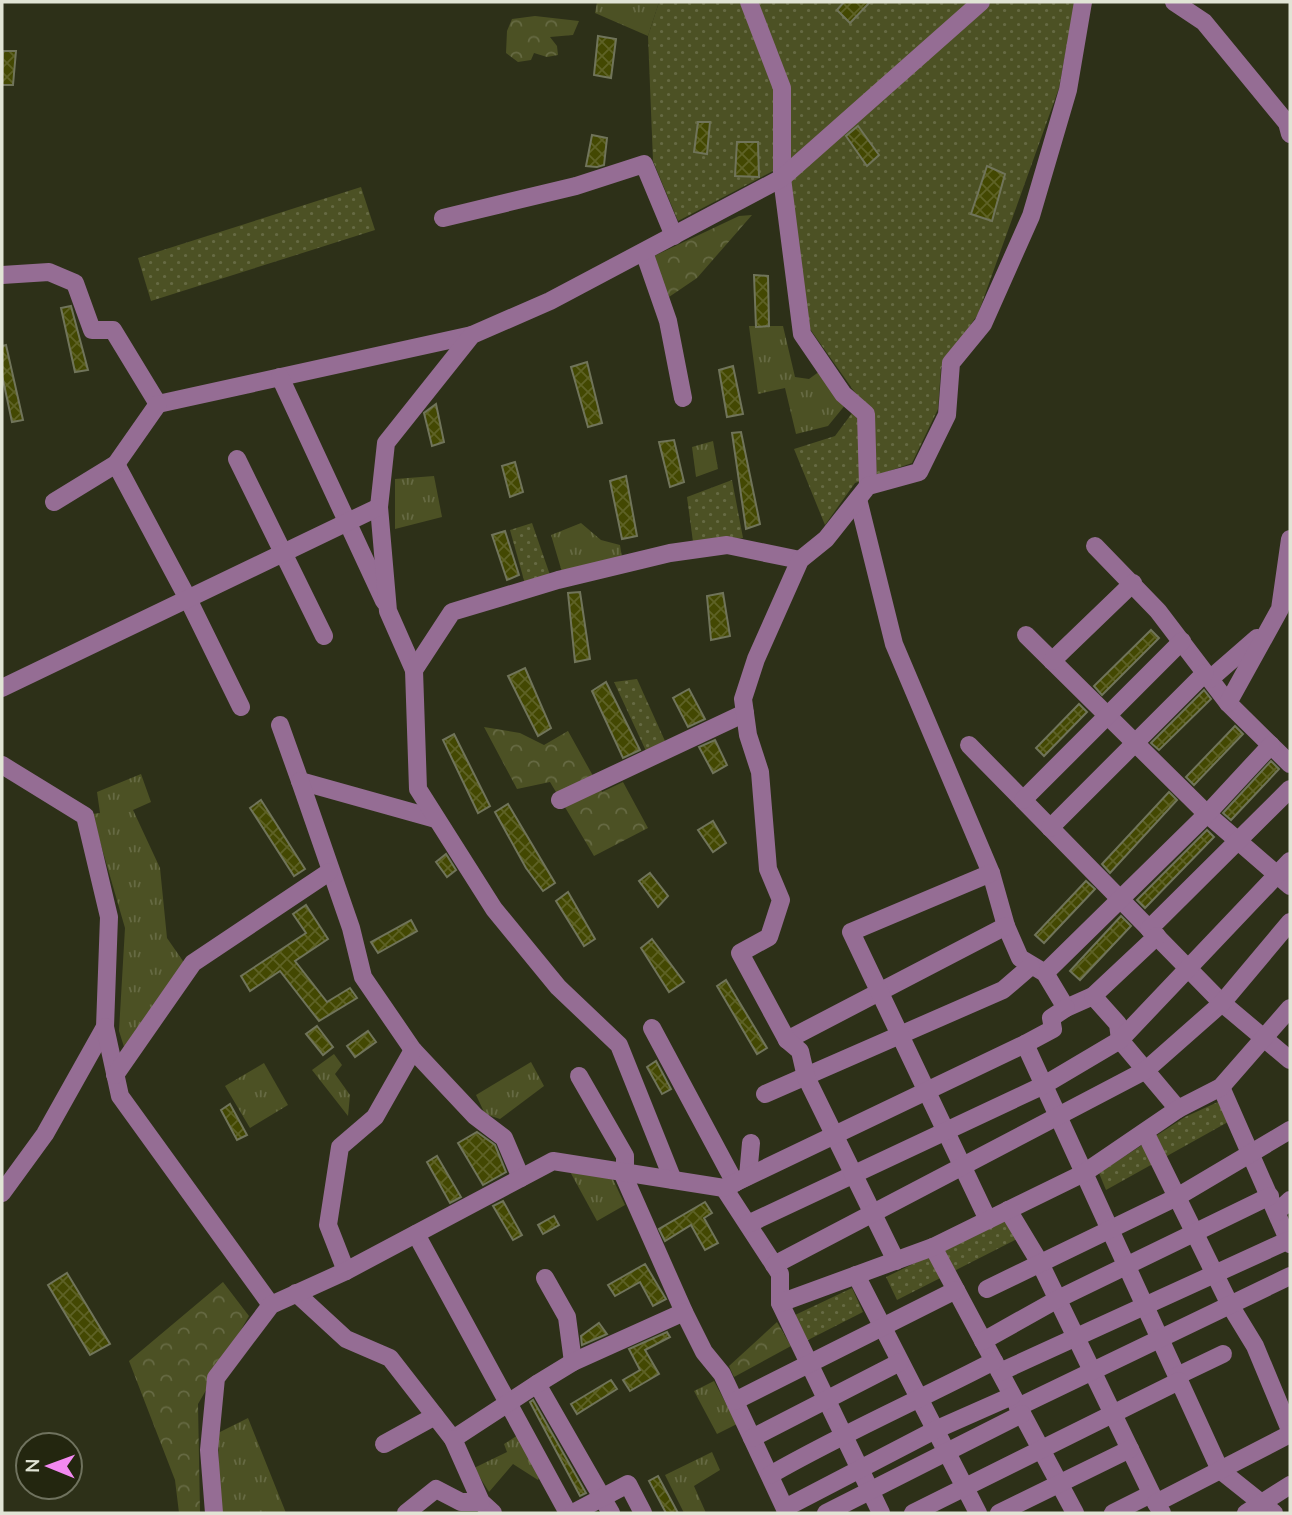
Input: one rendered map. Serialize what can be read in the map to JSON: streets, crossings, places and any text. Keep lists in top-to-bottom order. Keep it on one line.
{"north":"left"}
